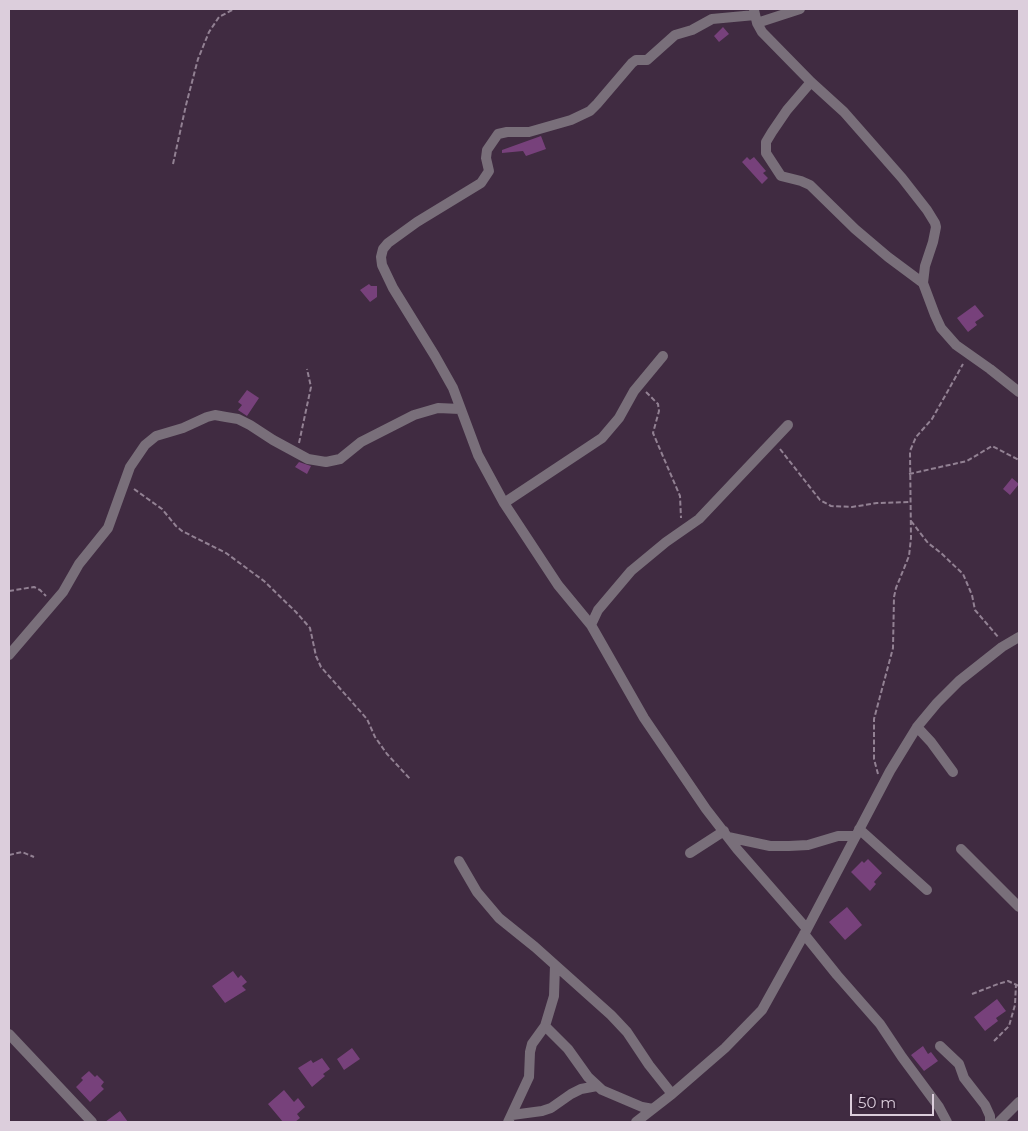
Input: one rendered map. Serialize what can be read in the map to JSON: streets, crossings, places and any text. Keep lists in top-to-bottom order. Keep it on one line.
{"scale_bar":"50 m"}
